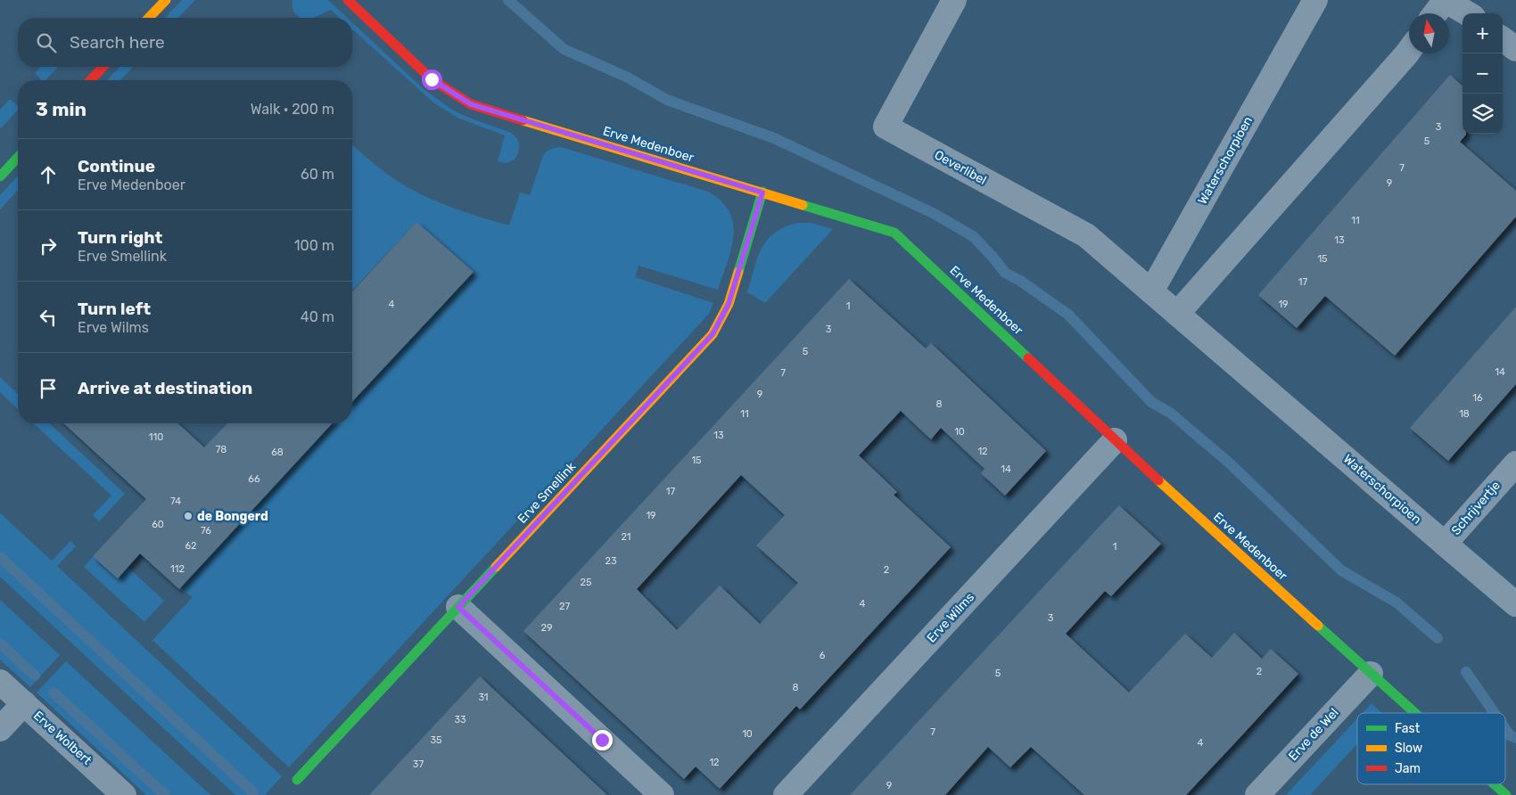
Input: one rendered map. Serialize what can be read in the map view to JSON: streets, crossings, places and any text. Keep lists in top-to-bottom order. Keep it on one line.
{"streets":{"street":["Erve Medenboer","Waterschorpioen","Oeverlibel","Erve Smellink","Schrijvertje","Erve Wilms","Erve de Wel","Erve Wolbert"]},"crossings":[["Erve Medenboer","Erve Smellink"],["Erve Medenboer","Erve Wilms"],["Erve Medenboer","Erve de Wel"],["Waterschorpioen","Oeverlibel"],["Waterschorpioen","Schrijvertje"]],"places":["de Bongerd"],"house_numbers":["3","5","7","9","11","13","15","17","4","19","1","3","5","14","7","9","16","8","11","18","10","13","110","78","12","68","15","14","66","17","74","19","60","76","21","62","1","23","112","2","25","4","27","3","29","6","2","5","8","31","33","7","10","35","4","12","37","9"],"legend":["Fast","Slow","Jam"],"north":"top","page":{"map_buttons":["+","−"],"search":"Search here","heading":["3 min","Walk · 200 m"],"list":[["Continue","Erve Medenboer","60 m"],["Turn right","Erve Smellink","100 m"],["Turn left","Erve Wilms","40 m"],"Arrive at destination"]}}
